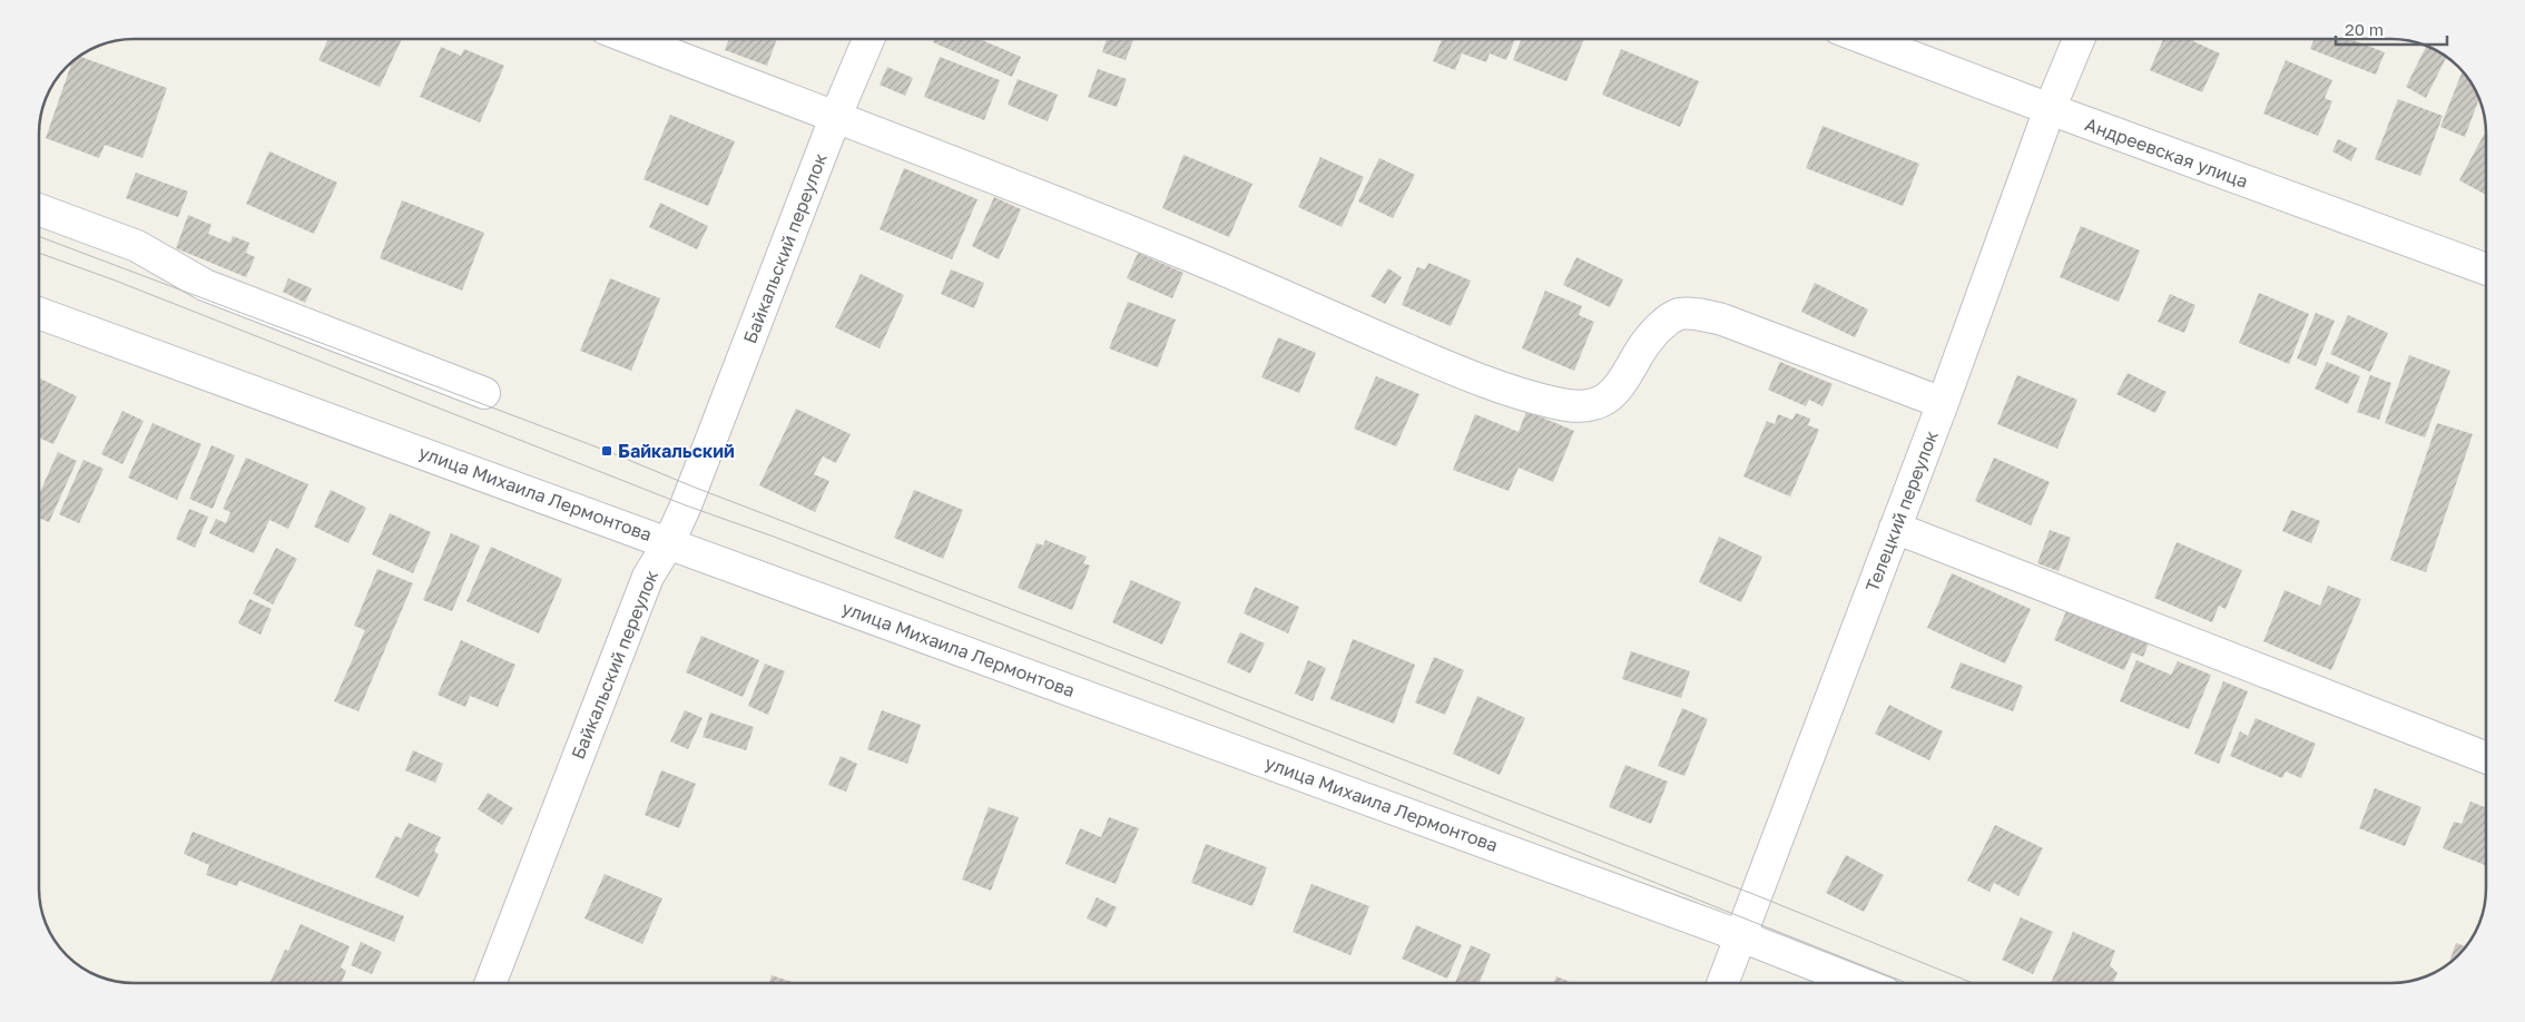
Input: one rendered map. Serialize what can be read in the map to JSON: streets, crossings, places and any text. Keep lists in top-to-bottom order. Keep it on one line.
{"streets":{"street":["Андреевская улица","Байкальский переулок","улица Михаила Лермонтова","Телецкий переулок"]},"crossings":[["Андреевская улица","Телецкий переулок"],["Байкальский переулок","улица Михаила Лермонтова"],["улица Михаила Лермонтова","Телецкий переулок"]],"places":{"transit":["Байкальский"]},"scale_bar":"20 m"}
